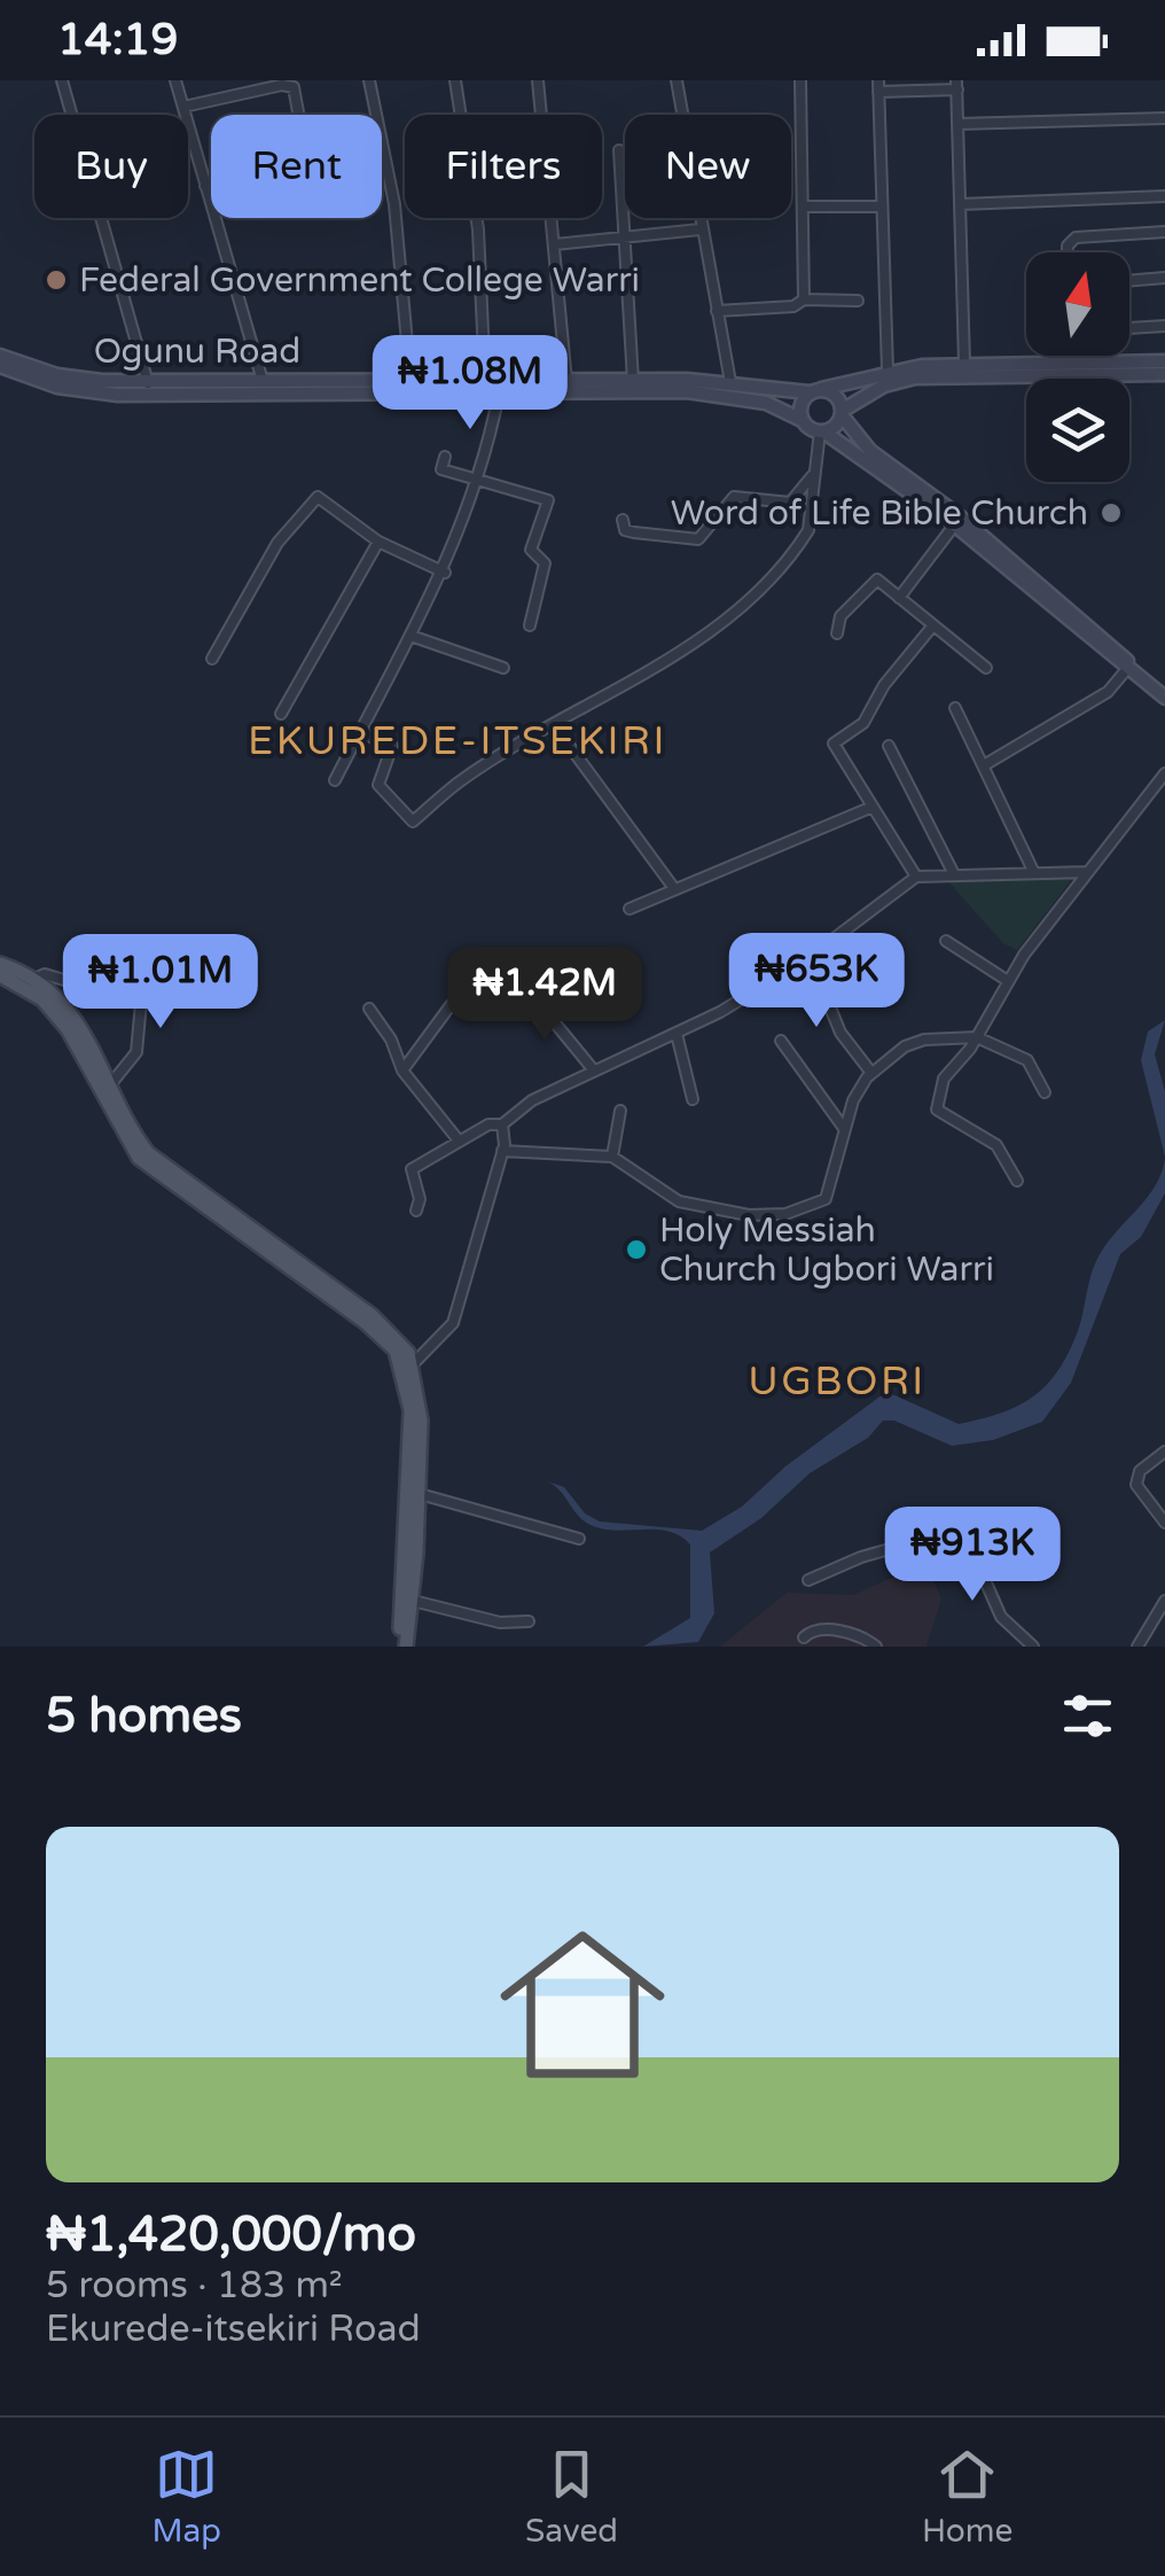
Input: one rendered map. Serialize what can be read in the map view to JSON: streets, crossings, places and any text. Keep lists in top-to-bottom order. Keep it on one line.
{"streets":{"main road":["Ogunu Road"]},"districts":["EKUREDE-ITSEKIRI","UGBORI"],"places":["Federal Government College Warri","Word of Life Bible Church","Holy Messiah Church Ugbori Warri"],"north":"top","page":{"status":"14:19","chip":["Buy","Rent","Filters","New"],"price":["₦1.08M","₦653K","₦1.01M","₦1.42M","₦913K"],"heading":"5 homes","list":[{"name":"₦1,420,000/mo","note":"5 rooms · 183 m² · Ekurede-itsekiri Road"}],"tabs":["Map","Saved","Home"]}}
